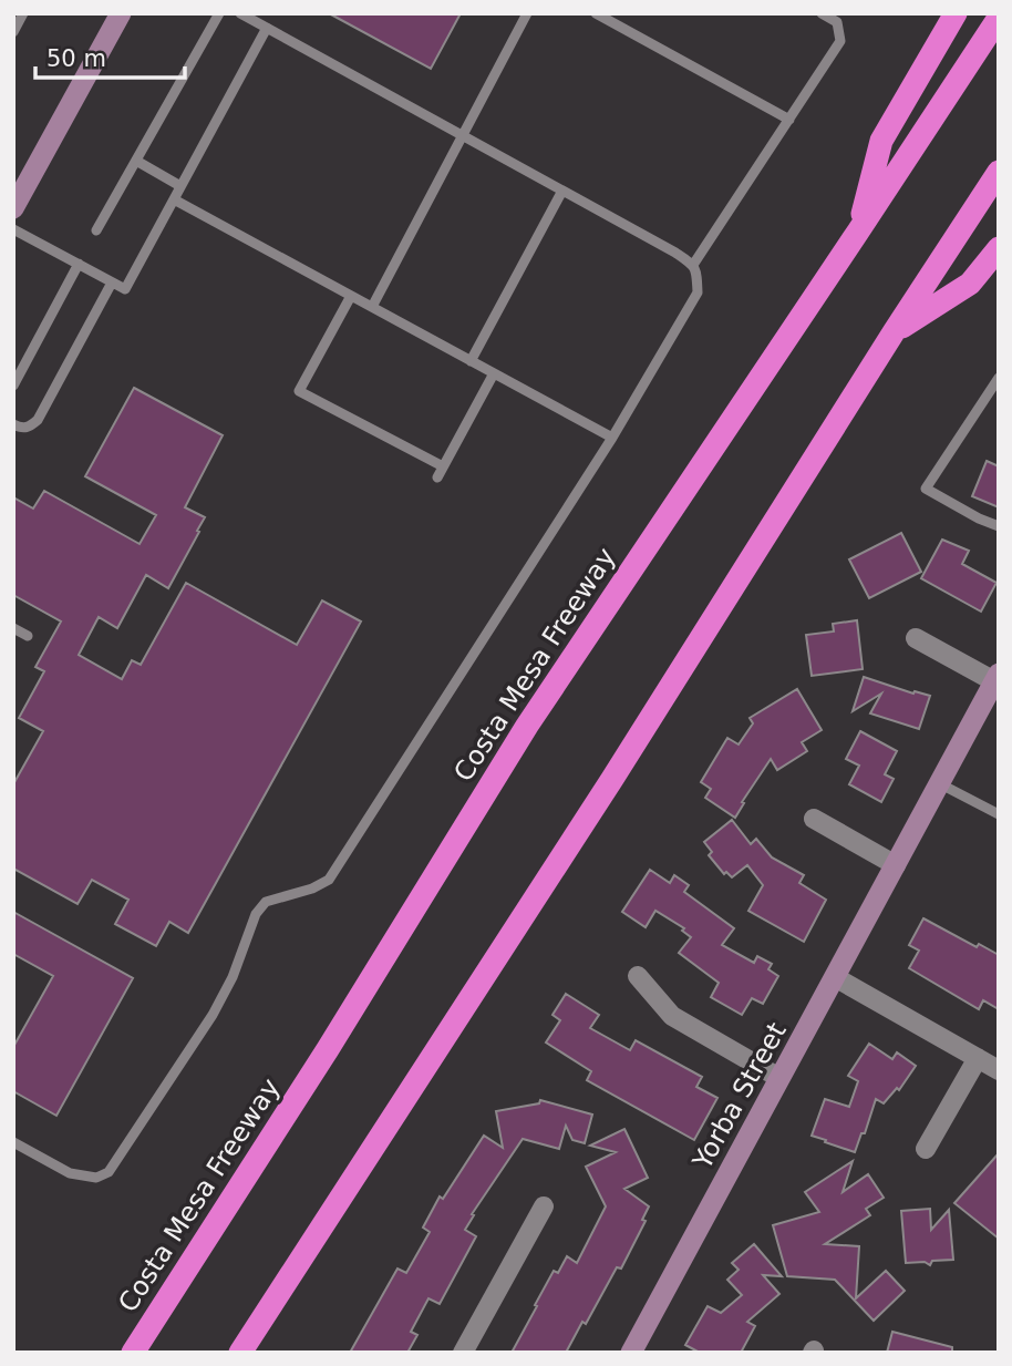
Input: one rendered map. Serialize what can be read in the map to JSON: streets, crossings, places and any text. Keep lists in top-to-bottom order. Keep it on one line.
{"streets":{"highway":["Costa Mesa Freeway"],"main road":["Yorba Street"]},"scale_bar":"50 m"}
